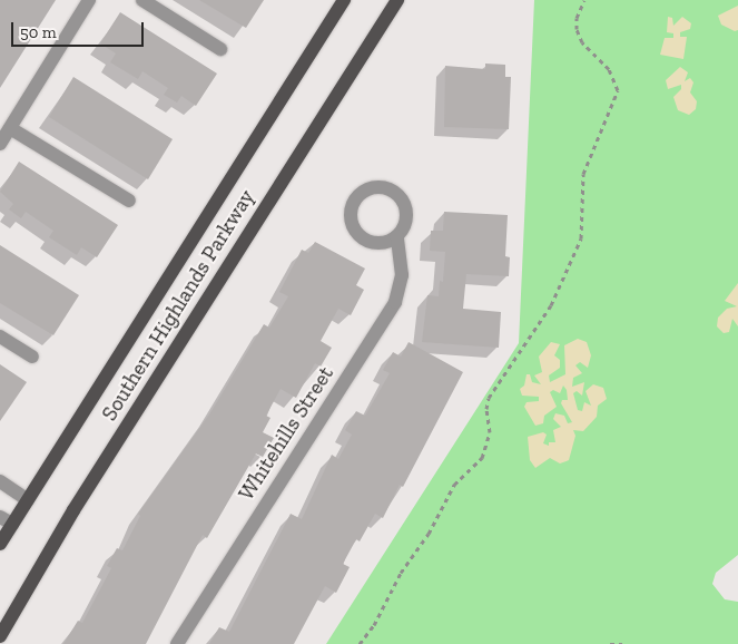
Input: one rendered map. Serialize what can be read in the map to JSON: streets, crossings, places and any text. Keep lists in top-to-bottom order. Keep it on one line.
{"streets":{"main road":["Southern Highlands Parkway"],"street":["Whitehills Street"]},"scale_bar":"50 m"}
